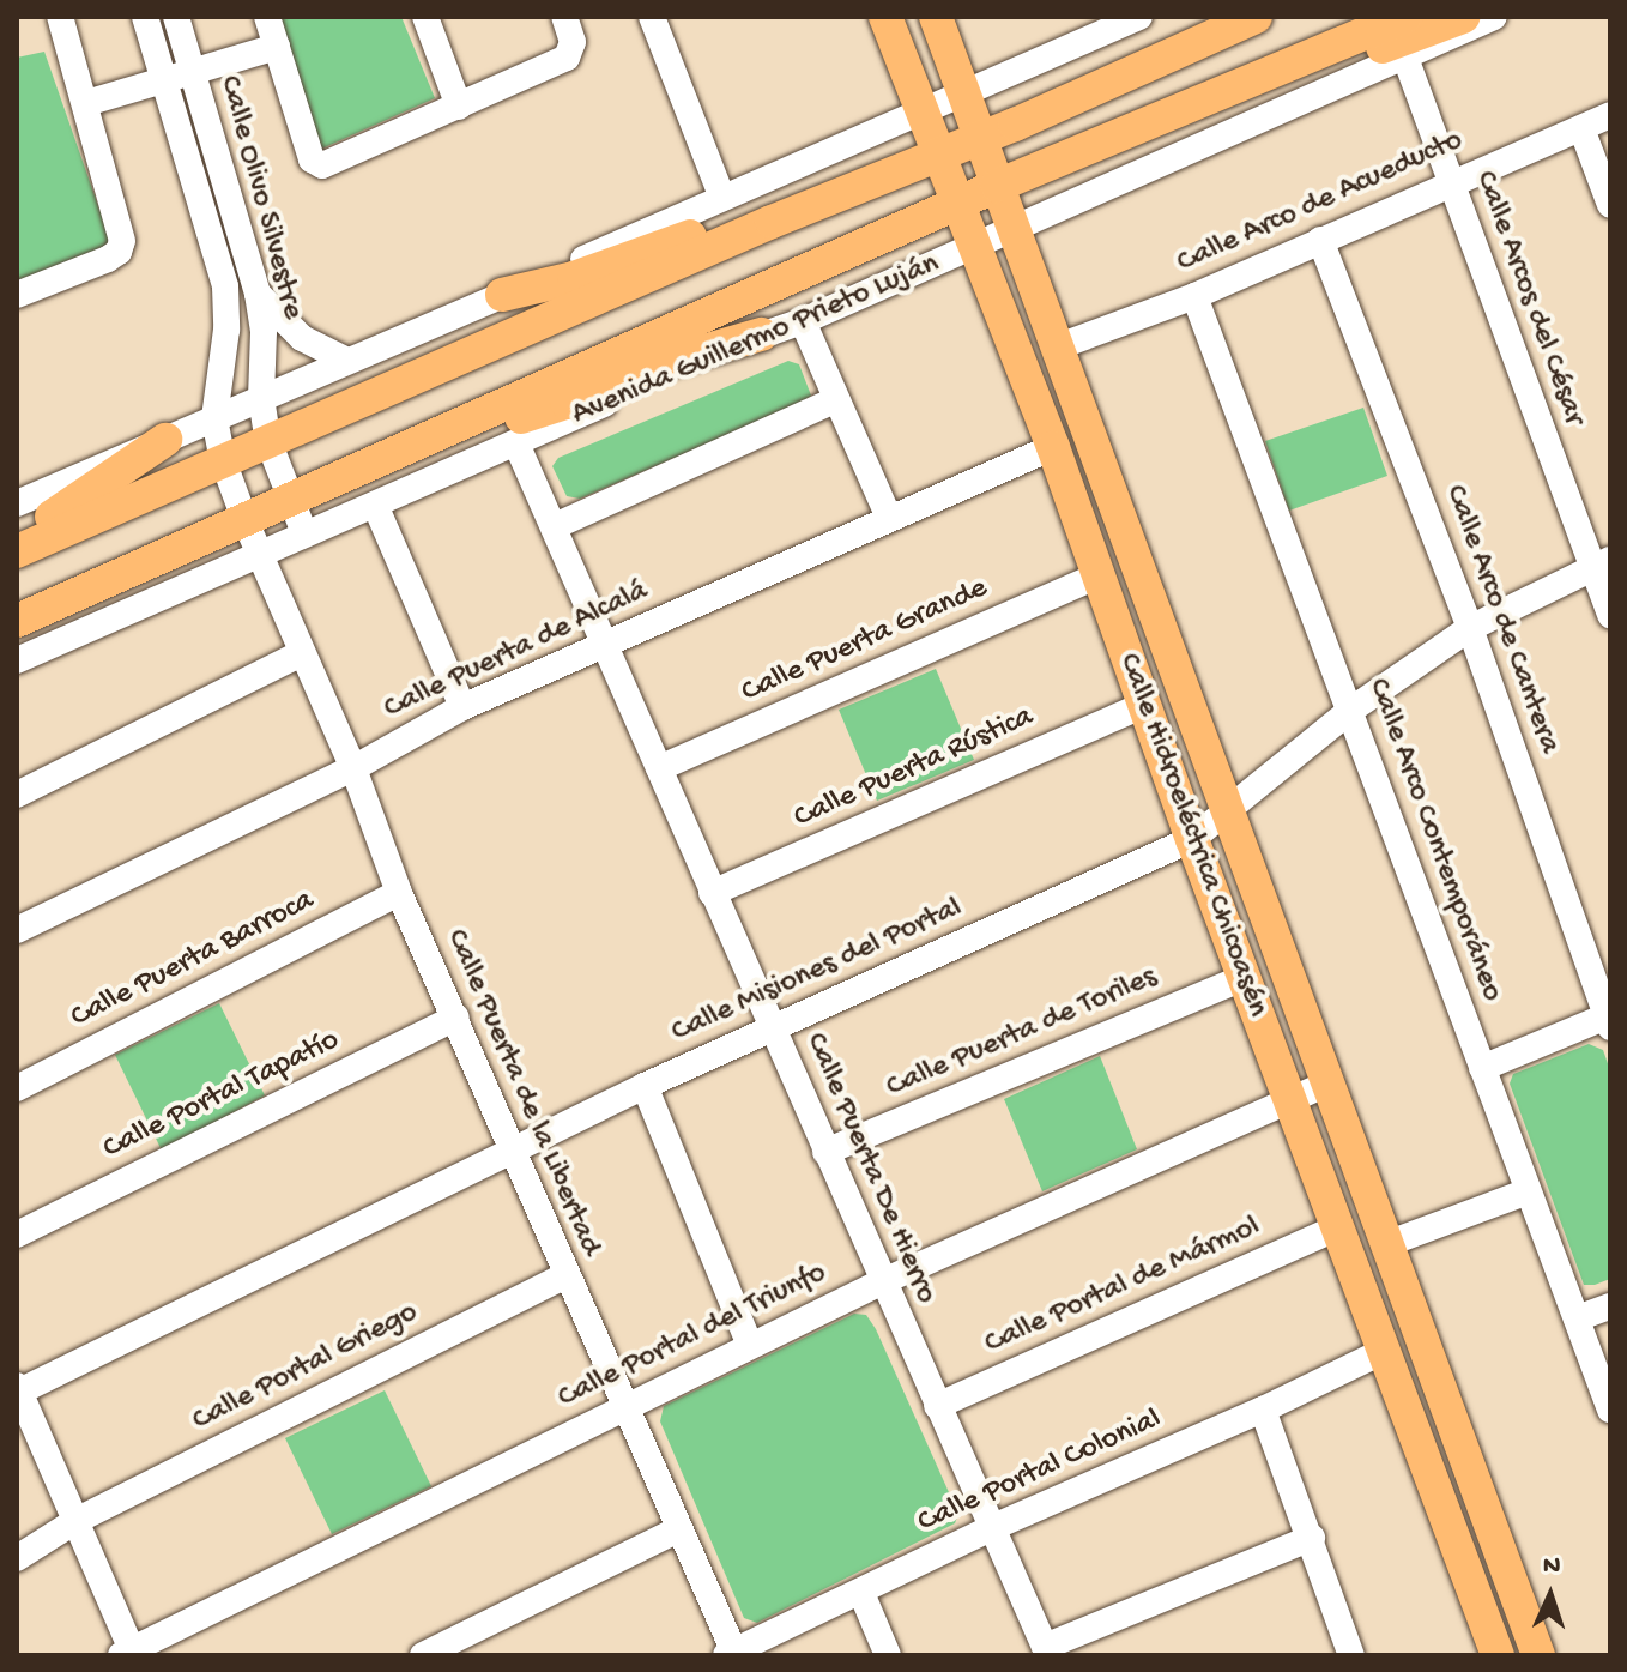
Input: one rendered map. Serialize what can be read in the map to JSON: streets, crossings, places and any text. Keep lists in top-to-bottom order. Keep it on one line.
{"streets":{"main road":["Avenida Guillermo Prieto Luján","Calle Hidroeléctrica Chicoasén"],"street":["Calle Olivo Silvestre","Calle Arco de Acueducto","Calle Arcos del César","Calle Arco de Cantera","Calle Puerta Grande","Calle Puerta de Alcalá","Calle Puerta Rústica","Calle Arco Contemporáneo","Calle Puerta Barroca","Calle Misiones del Portal","Calle Puerta de Toriles","Calle Puerta de la Libertad","Calle Portal Tapatío","Calle Puerta De Hierro","Calle Portal de Mármol","Calle Portal del Triunfo","Calle Portal Griego","Calle Portal Colonial"]},"crossings":[["Calle Olivo Silvestre","Avenida Guillermo Prieto Luján"],["Calle Olivo Silvestre","Calle Puerta de la Libertad"],["Calle Arco de Acueducto","Calle Arcos del César"],["Calle Arco de Acueducto","Calle Arco de Cantera"],["Calle Arco de Acueducto","Calle Hidroeléctrica Chicoasén"],["Calle Arco de Acueducto","Calle Arco Contemporáneo"],["Calle Arcos del César","Avenida Guillermo Prieto Luján"],["Calle Arcos del César","Calle Misiones del Portal"],["Avenida Guillermo Prieto Luján","Calle Hidroeléctrica Chicoasén"],["Avenida Guillermo Prieto Luján","Calle Puerta de la Libertad"],["Avenida Guillermo Prieto Luján","Calle Puerta De Hierro"],["Calle Arco de Cantera","Calle Misiones del Portal"],["Calle Puerta Grande","Calle Hidroeléctrica Chicoasén"],["Calle Puerta Grande","Calle Puerta De Hierro"],["Calle Puerta de Alcalá","Calle Hidroeléctrica Chicoasén"],["Calle Puerta de Alcalá","Calle Puerta de la Libertad"],["Calle Puerta de Alcalá","Calle Puerta De Hierro"],["Calle Puerta Rústica","Calle Hidroeléctrica Chicoasén"],["Calle Puerta Rústica","Calle Puerta De Hierro"],["Calle Hidroeléctrica Chicoasén","Calle Misiones del Portal"],["Calle Hidroeléctrica Chicoasén","Calle Puerta de Toriles"],["Calle Hidroeléctrica Chicoasén","Calle Portal de Mármol"],["Calle Hidroeléctrica Chicoasén","Calle Portal del Triunfo"],["Calle Hidroeléctrica Chicoasén","Calle Portal Colonial"],["Calle Arco Contemporáneo","Calle Misiones del Portal"],["Calle Puerta Barroca","Calle Puerta de la Libertad"],["Calle Misiones del Portal","Calle Puerta de la Libertad"],["Calle Misiones del Portal","Calle Puerta De Hierro"],["Calle Puerta de Toriles","Calle Puerta De Hierro"],["Calle Puerta de la Libertad","Calle Portal Tapatío"],["Calle Puerta de la Libertad","Calle Portal del Triunfo"],["Calle Puerta de la Libertad","Calle Portal Griego"],["Calle Puerta de la Libertad","Calle Portal Colonial"],["Calle Puerta De Hierro","Calle Portal de Mármol"],["Calle Puerta De Hierro","Calle Portal del Triunfo"],["Calle Puerta De Hierro","Calle Portal Colonial"]],"north":"top"}
